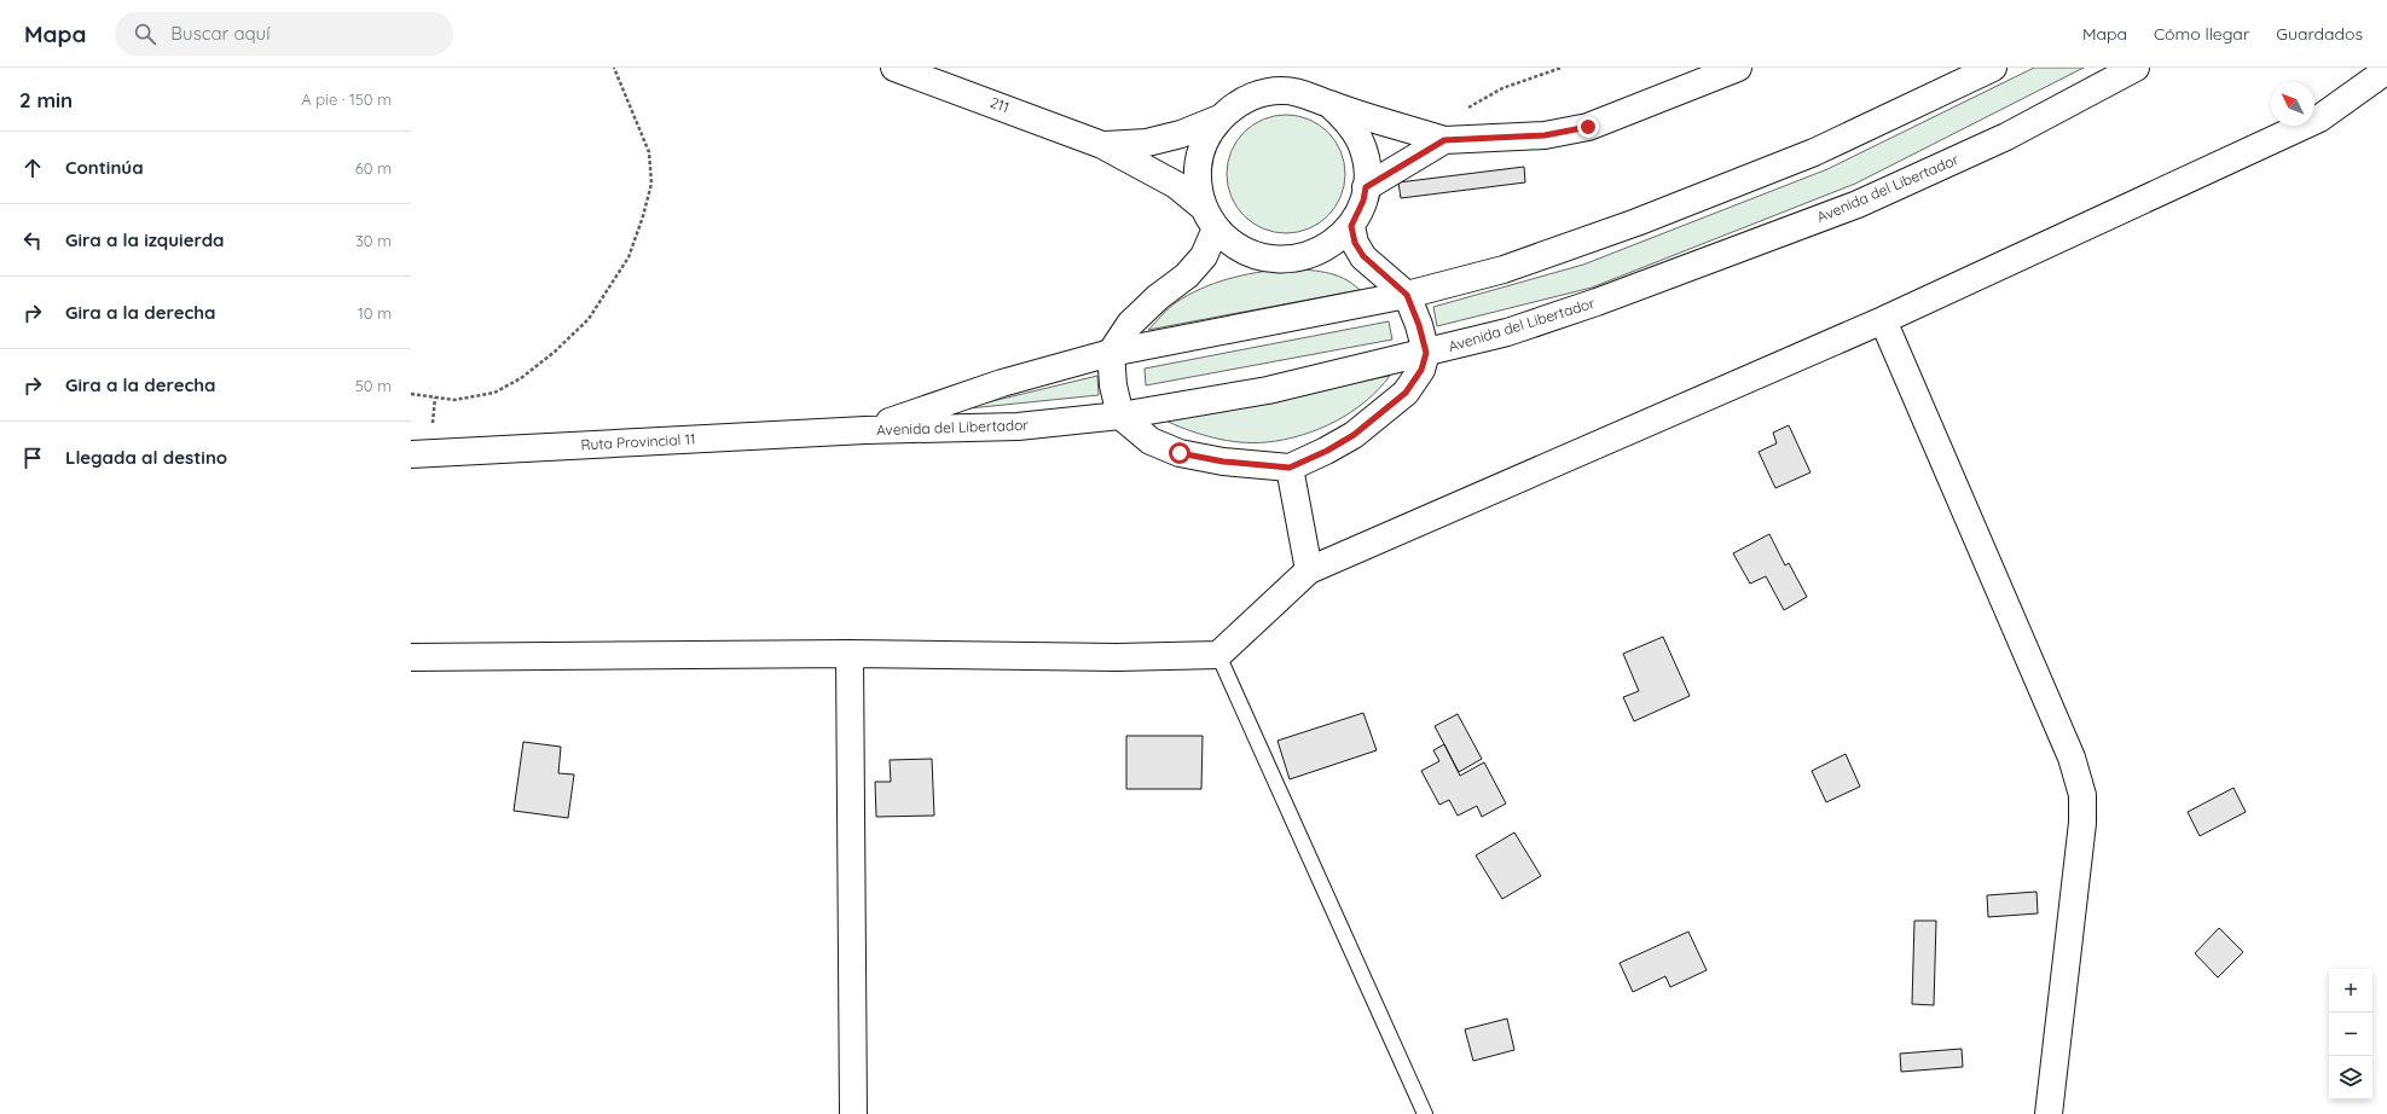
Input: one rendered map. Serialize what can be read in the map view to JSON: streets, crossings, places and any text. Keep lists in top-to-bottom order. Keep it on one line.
{"streets":{"street":["211","Avenida del Libertador","Ruta Provincial 11"]},"crossings":[["Avenida del Libertador","Ruta Provincial 11"]],"north":"top left","page":{"header":"Mapa","search":"Buscar aquí","nav":["Mapa","Cómo llegar","Guardados"],"heading":["2 min","A pie · 150 m"],"list":[["Continúa","60 m"],["Gira a la izquierda","30 m"],["Gira a la derecha","10 m"],["Gira a la derecha","50 m"],"Llegada al destino"],"map_buttons":["+","−"]}}
